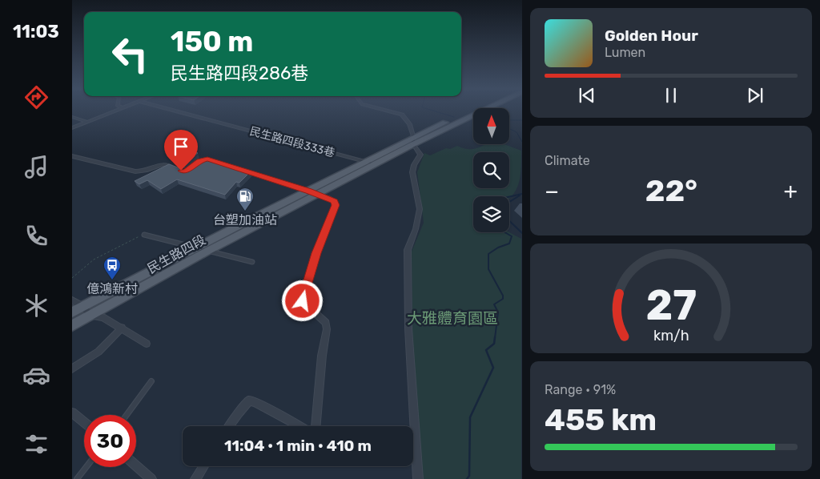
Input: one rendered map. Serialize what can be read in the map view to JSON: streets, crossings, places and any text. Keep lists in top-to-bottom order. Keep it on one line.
{"streets":{"main road":["民生路四段"],"street":["民生路四段333巷"]},"crossings":[["民生路四段333巷","民生路四段"]],"parks":["大雅體育園區"],"places":{"fuel station":["台塑加油站"],"bus stop":["億鴻新村"]},"north":"top","page":{"tabs":"11:03","turn":["150 m","民生路四段286巷"],"song":["Golden Hour","Lumen"],"tile":["Climate",["Range · 91%","455 km"]],"heat":["−","22°","+"],"limit":"30","trip":"11:04 · 1 min · 410 m","gauge":["27","km/h"]}}
